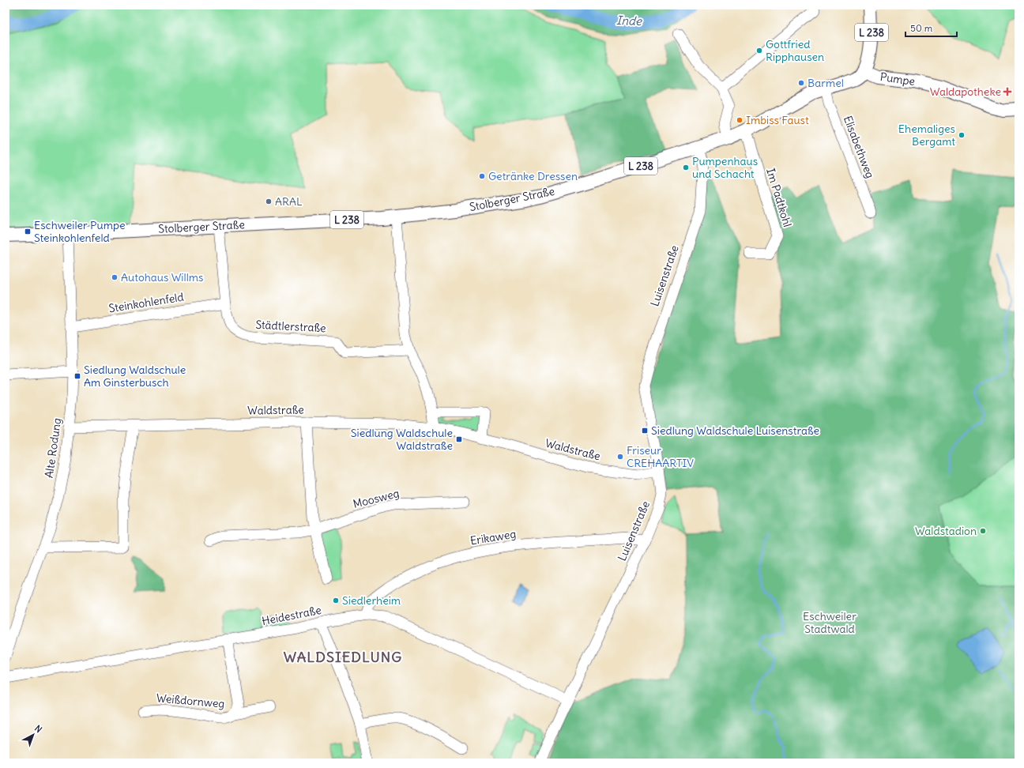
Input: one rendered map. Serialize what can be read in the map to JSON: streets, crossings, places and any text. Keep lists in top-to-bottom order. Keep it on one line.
{"streets":{"main road":["L 238","Pumpe","Stolberger Straße"],"street":["Elisabethweg","Im Padtkohl","Luisenstraße","Steinkohlenfeld","Städtlerstraße","Waldstraße","Alte Rodung","Moosweg","Erikaweg","Heidestraße","Weißdornweg"]},"crossings":[["L 238","Pumpe"],["L 238","Elisabethweg"],["L 238","Im Padtkohl"],["L 238","Stolberger Straße"],["L 238","Luisenstraße"],["Stolberger Straße","Luisenstraße"],["Stolberger Straße","Städtlerstraße"],["Stolberger Straße","Alte Rodung"],["Luisenstraße","Waldstraße"],["Luisenstraße","Erikaweg"],["Luisenstraße","Heidestraße"],["Steinkohlenfeld","Städtlerstraße"],["Steinkohlenfeld","Alte Rodung"],["Waldstraße","Alte Rodung"],["Erikaweg","Heidestraße"],["Heidestraße","Weißdornweg"]],"districts":["WALDSIEDLUNG"],"water":["Inde"],"parks":["Eschweiler Stadtwald"],"places":{"other":["Gottfried Ripphausen","Barmel","Imbiss Faust","Ehemaliges Bergamt","Pumpenhaus und Schacht","Getränke Dressen","ARAL","Autohaus Willms","Friseur CREHAARTIV","Waldstadion","Siedlerheim"],"health":["Waldapotheke"],"transit":["Eschweiler Pumpe Steinkohlenfeld","Siedlung Waldschule Am Ginsterbusch","Siedlung Waldschule Luisenstraße","Siedlung Waldschule Waldstraße"]},"scale_bar":"50 m","north":"top right"}
